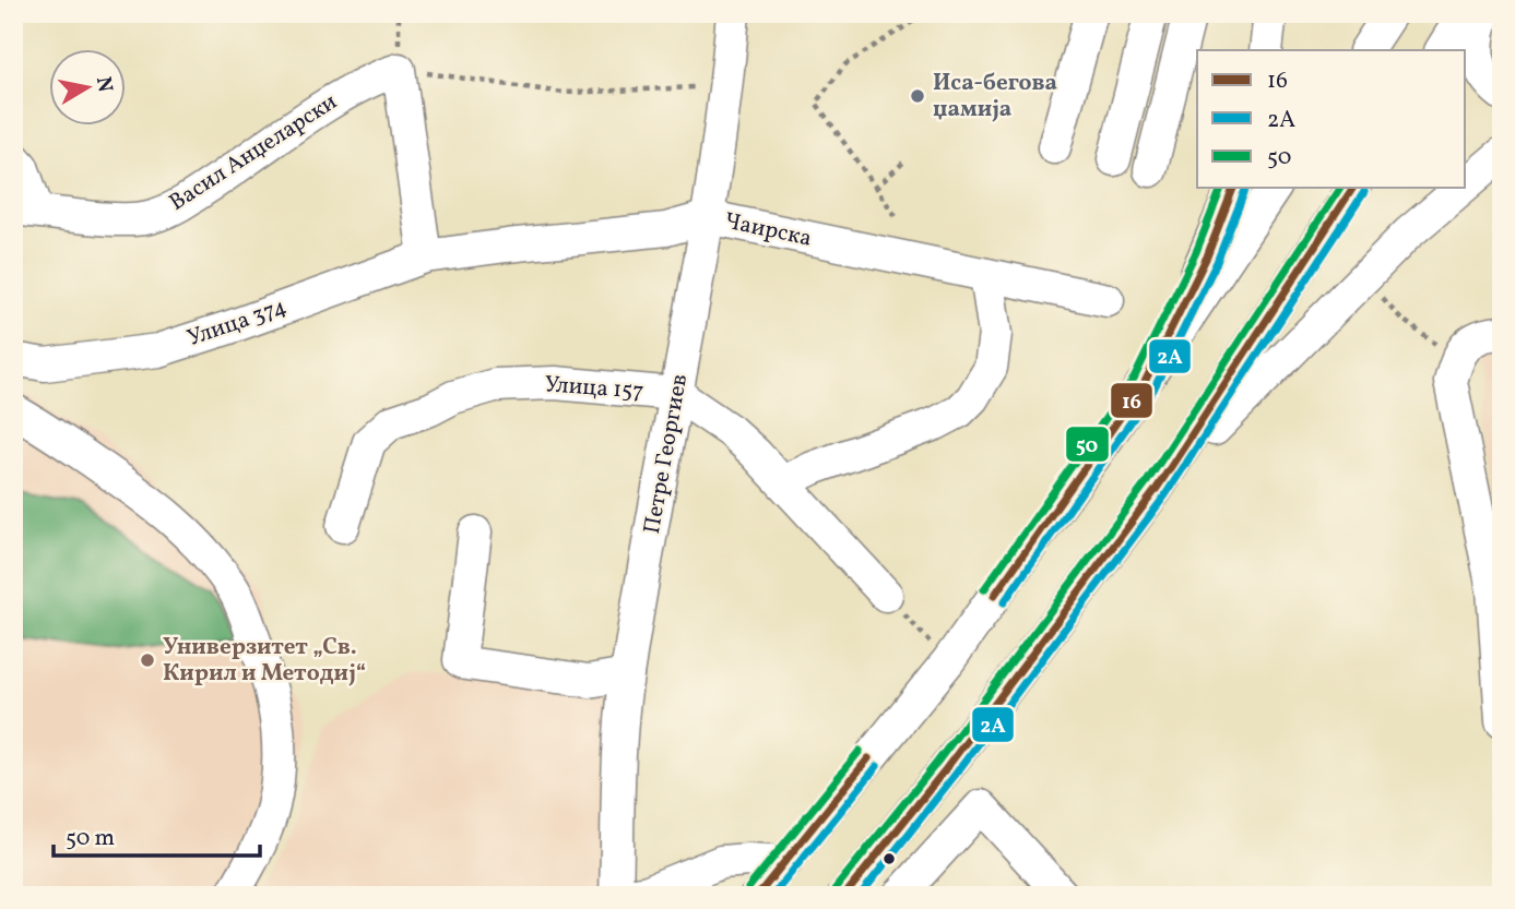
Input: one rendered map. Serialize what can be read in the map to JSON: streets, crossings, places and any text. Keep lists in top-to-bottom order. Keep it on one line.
{"streets":{"street":["Васил Анџеларски","Чаирска","Улица 374","Улица 157","Петре Георгиев"]},"crossings":[["Чаирска","Улица 374"],["Чаирска","Петре Георгиев"],["Улица 157","Петре Георгиев"]],"places":["Иса-бегова џамија","Универзитет „Св. Кирил и Методиј“"],"lines":["transit line 16","transit line 50","transit line 2A"],"legend":["16","2A","50"],"scale_bar":"50 m","north":"right"}
